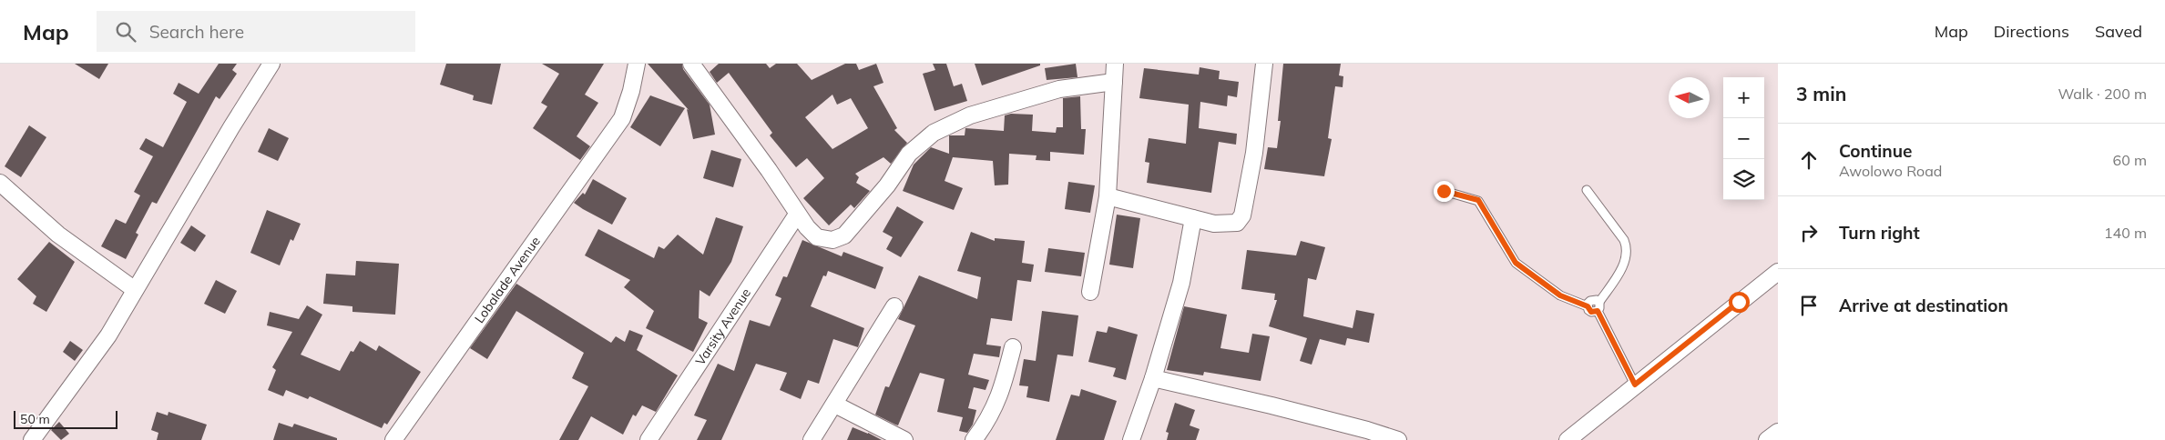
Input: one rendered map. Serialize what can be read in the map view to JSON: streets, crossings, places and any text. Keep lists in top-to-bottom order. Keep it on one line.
{"streets":{"street":["Lobalade Avenue","Varsity Avenue"]},"scale_bar":"50 m","north":"left","page":{"header":"Map","search":"Search here","nav":["Map","Directions","Saved"],"heading":["3 min","Walk · 200 m"],"map_buttons":["+","−"],"list":[["Continue","Awolowo Road","60 m"],["Turn right","140 m"],"Arrive at destination"],"scale":"50 m"}}
